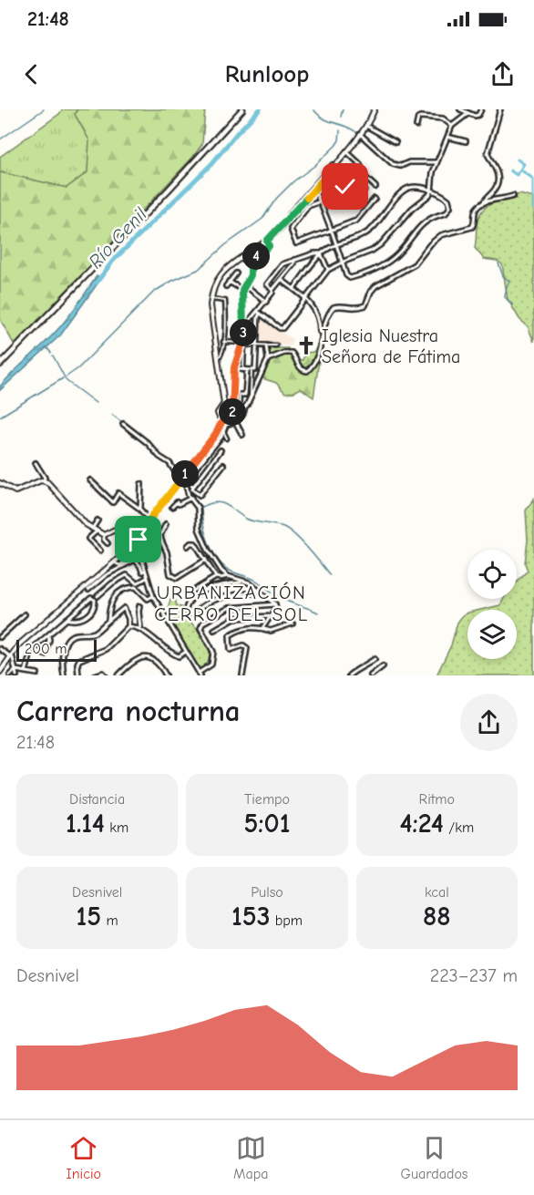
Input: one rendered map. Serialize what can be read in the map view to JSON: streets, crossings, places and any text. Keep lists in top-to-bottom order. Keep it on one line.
{"districts":["URBANIZACIÓN CERRO DEL SOL"],"water":["Río Genil"],"places":{"church":["Iglesia Nuestra Señora de Fátima"]},"scale_bar":"200 m","page":{"status":"21:48","header":"Runloop","pins":["4","3","2","1"],"scale":"200 m","heading":["Carrera nocturna","21:48"],"stats":[["Distancia","1.14 km"],["Tiempo","5:01"],["Ritmo","4:24 /km"],["Desnivel","15 m"],["Pulso","153 bpm"],["kcal","88"]],"chart":["Desnivel","223–237 m"],"tabs":["Inicio","Mapa","Guardados"]}}
